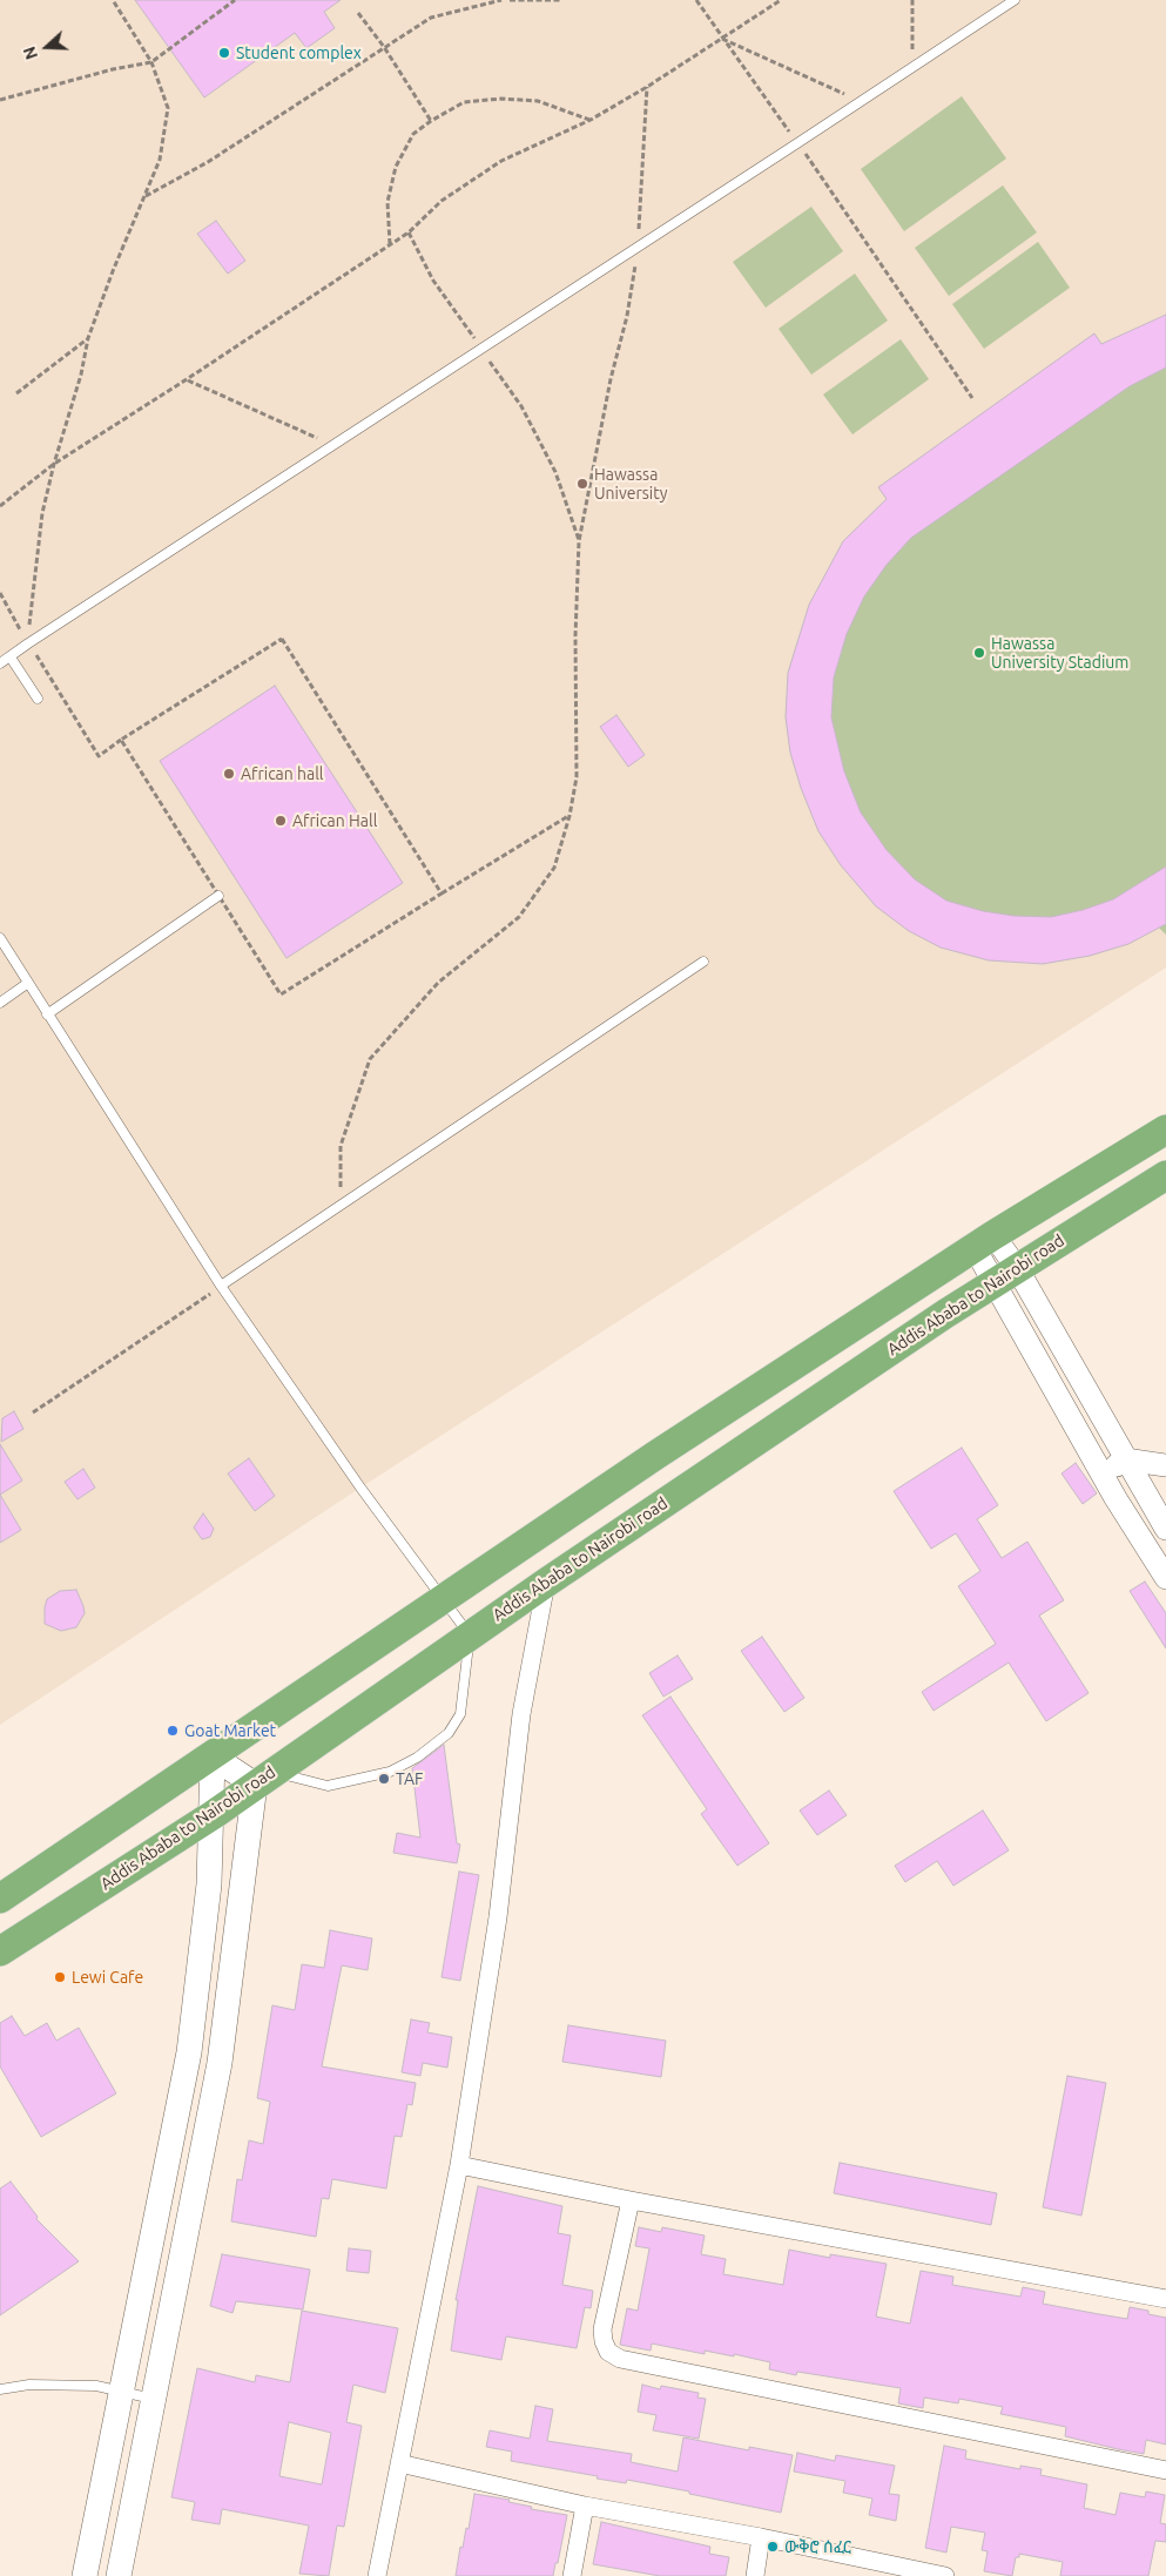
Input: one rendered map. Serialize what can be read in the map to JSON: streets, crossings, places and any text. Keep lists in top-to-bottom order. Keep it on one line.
{"streets":{"highway":["Addis Ababa to Nairobi road"]},"places":["Student complex","Hawassa University","Hawassa University Stadium","African hall","African Hall","Goat Market","TAF","Lewi Cafe","ውቅሮ ሰፈር"],"north":"left"}
